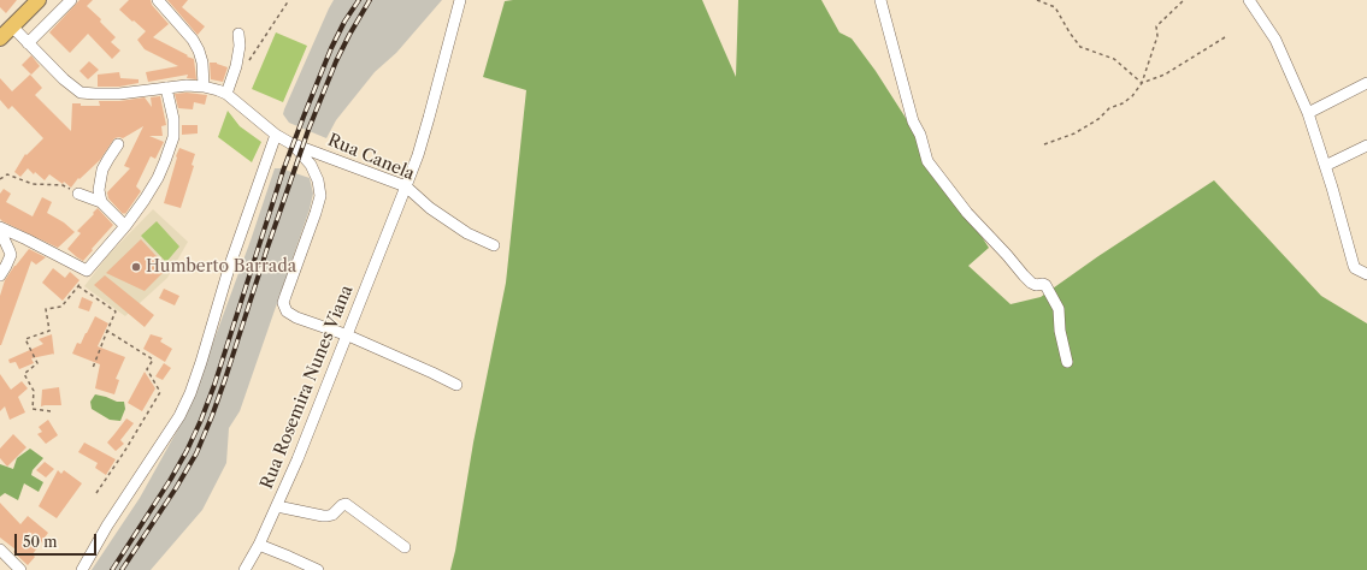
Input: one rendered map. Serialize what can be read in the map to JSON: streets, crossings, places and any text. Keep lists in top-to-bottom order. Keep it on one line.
{"streets":{"street":["Rua Canela","Rua Rosemira Nunes Viana"]},"crossings":[["Rua Canela","Rua Rosemira Nunes Viana"]],"places":["Humberto Barrada"],"scale_bar":"50 m"}
